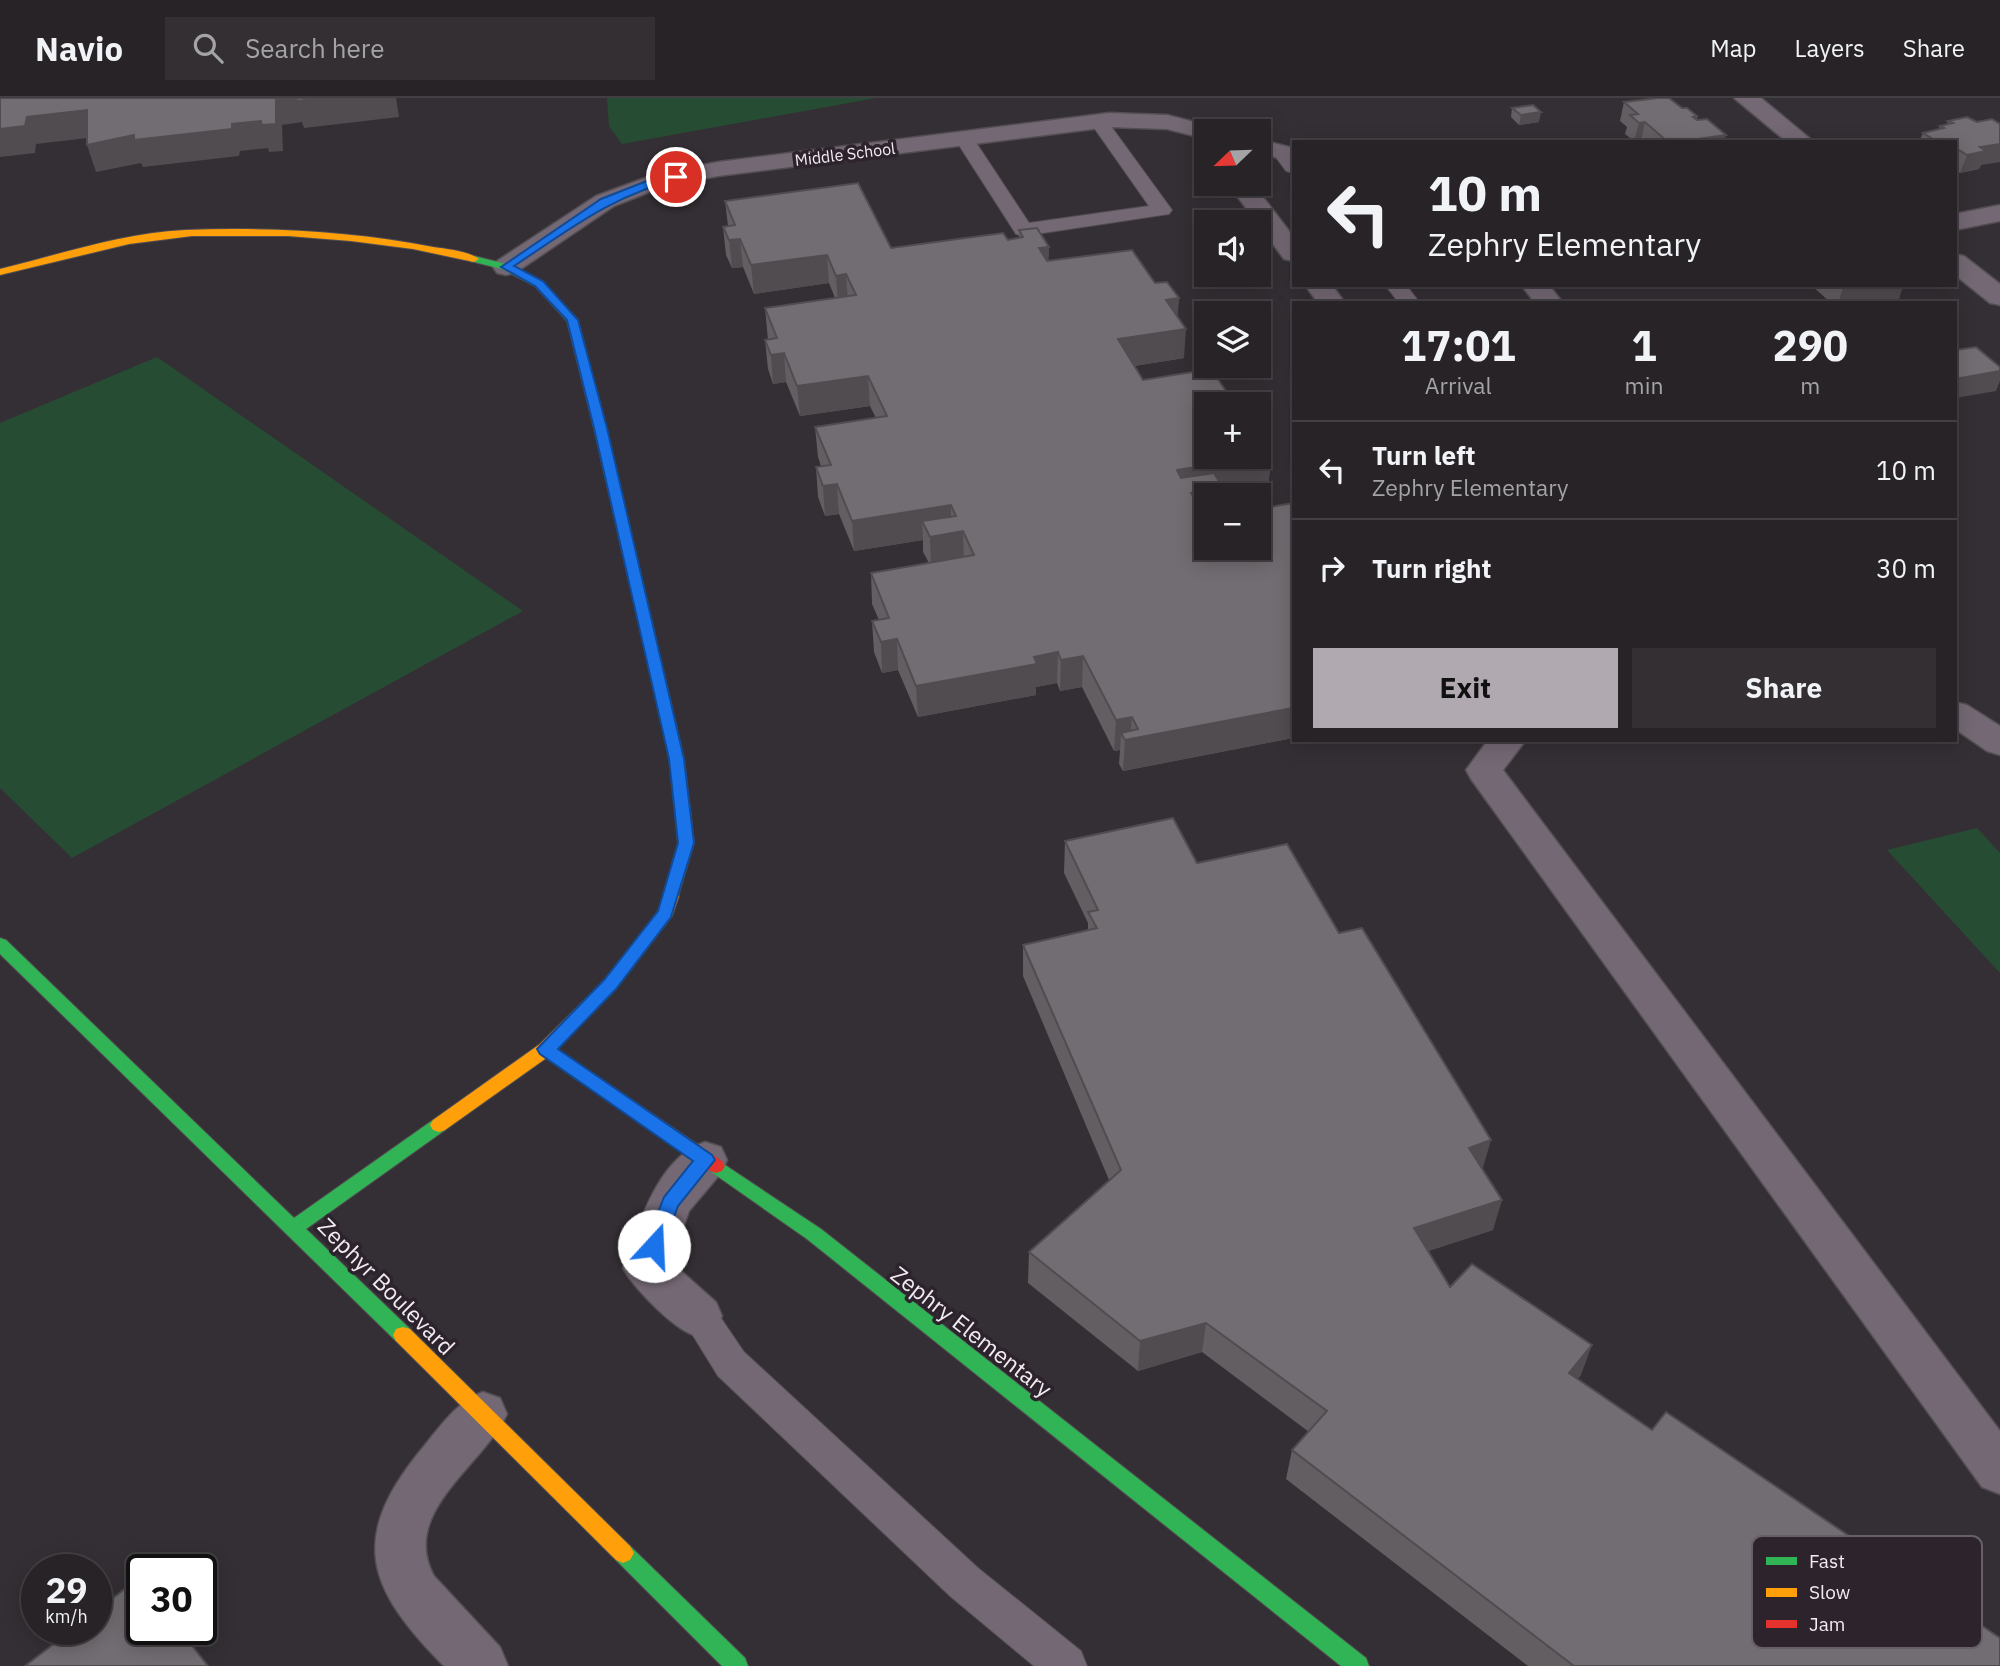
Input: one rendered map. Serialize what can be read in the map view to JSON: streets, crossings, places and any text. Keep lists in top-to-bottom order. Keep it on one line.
{"streets":{"street":["Middle School","Zephyr Boulevard","Zephry Elementary"]},"legend":["Fast","Slow","Jam"],"north":"bottom left","page":{"header":"Navio","search":"Search here","nav":["Map","Layers","Share"],"map_buttons":["+","−"],"turn":["10 m","Zephry Elementary"],"eta":["17:01","Arrival","1","min","290","m"],"list":[{"name":"Turn left","note":"Zephry Elementary","value":"10 m"},{"name":"Turn right","value":"30 m"}],"buttons":["Exit","Share"],"speed":"29 km/h","limit":"30"}}
